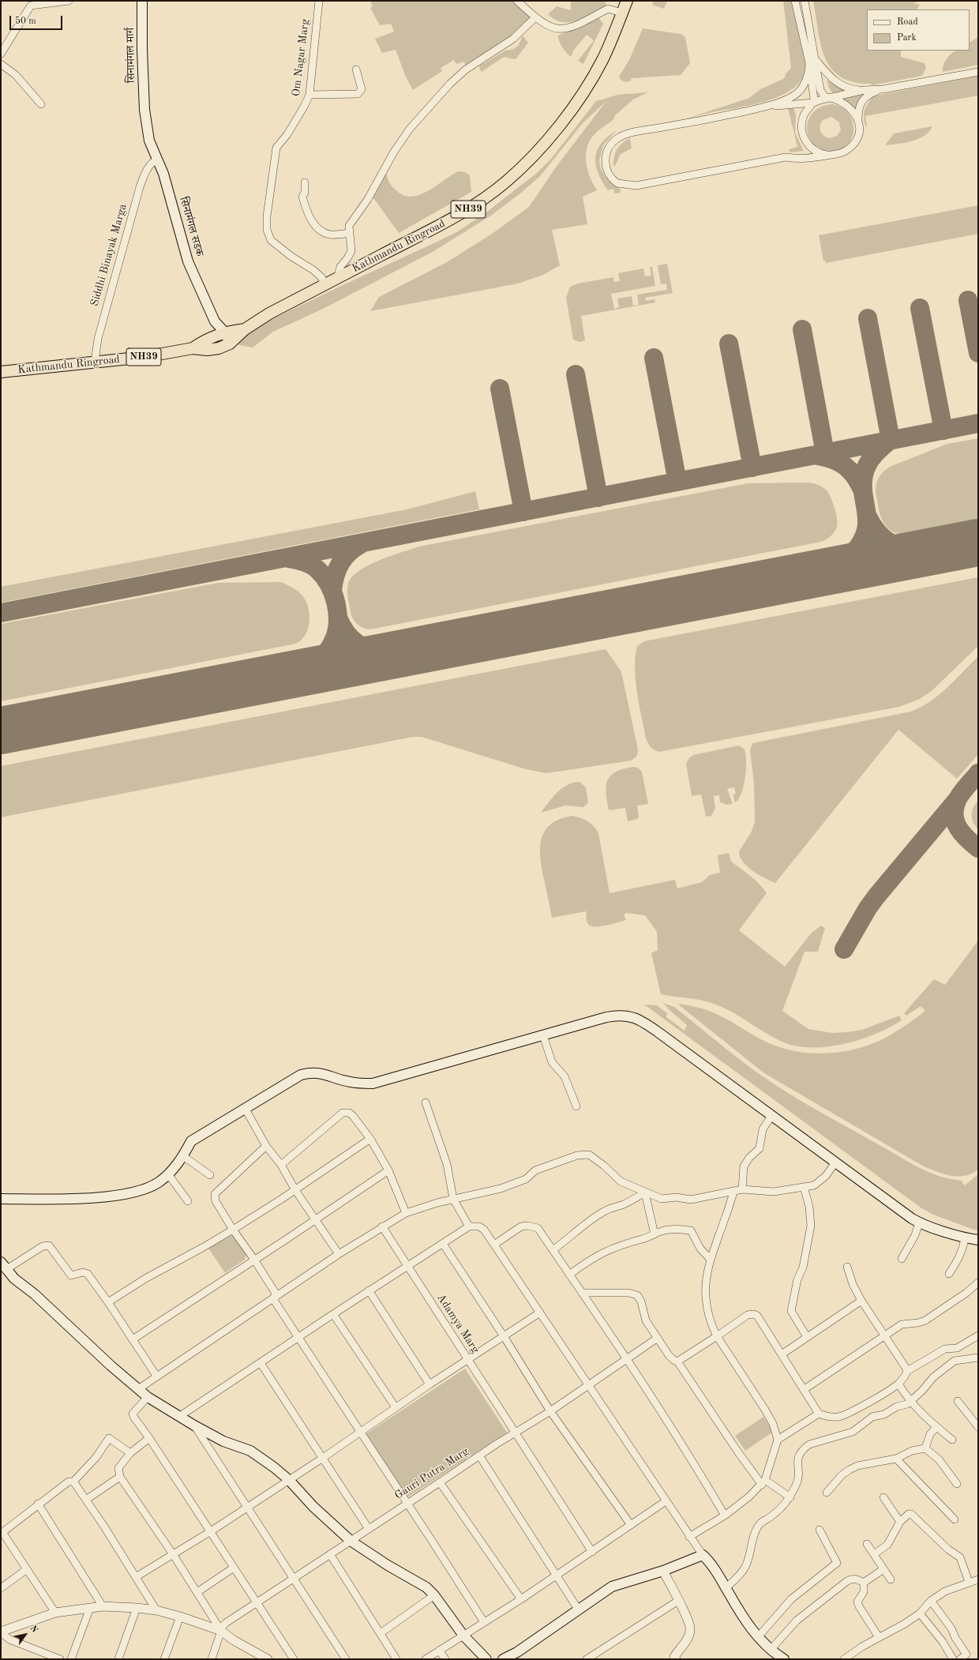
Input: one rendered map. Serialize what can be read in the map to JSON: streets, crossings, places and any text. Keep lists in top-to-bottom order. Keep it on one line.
{"streets":{"highway":["NH39","Kathmandu Ringroad"],"main road":["सिनामंगल मार्ग","सिनामंगल सडक"],"street":["Om Nagar Marg","Siddhi Binayak Marga","Adamya Marg","Gauri Putra Marg"]},"crossings":[["सिनामंगल मार्ग","सिनामंगल सडक"],["Om Nagar Marg","Kathmandu Ringroad"],["सिनामंगल सडक","Kathmandu Ringroad"],["सिनामंगल सडक","Siddhi Binayak Marga"],["Kathmandu Ringroad","Siddhi Binayak Marga"],["Adamya Marg","Gauri Putra Marg"]],"legend":["Road","Park"],"scale_bar":"50 m","north":"top right"}
